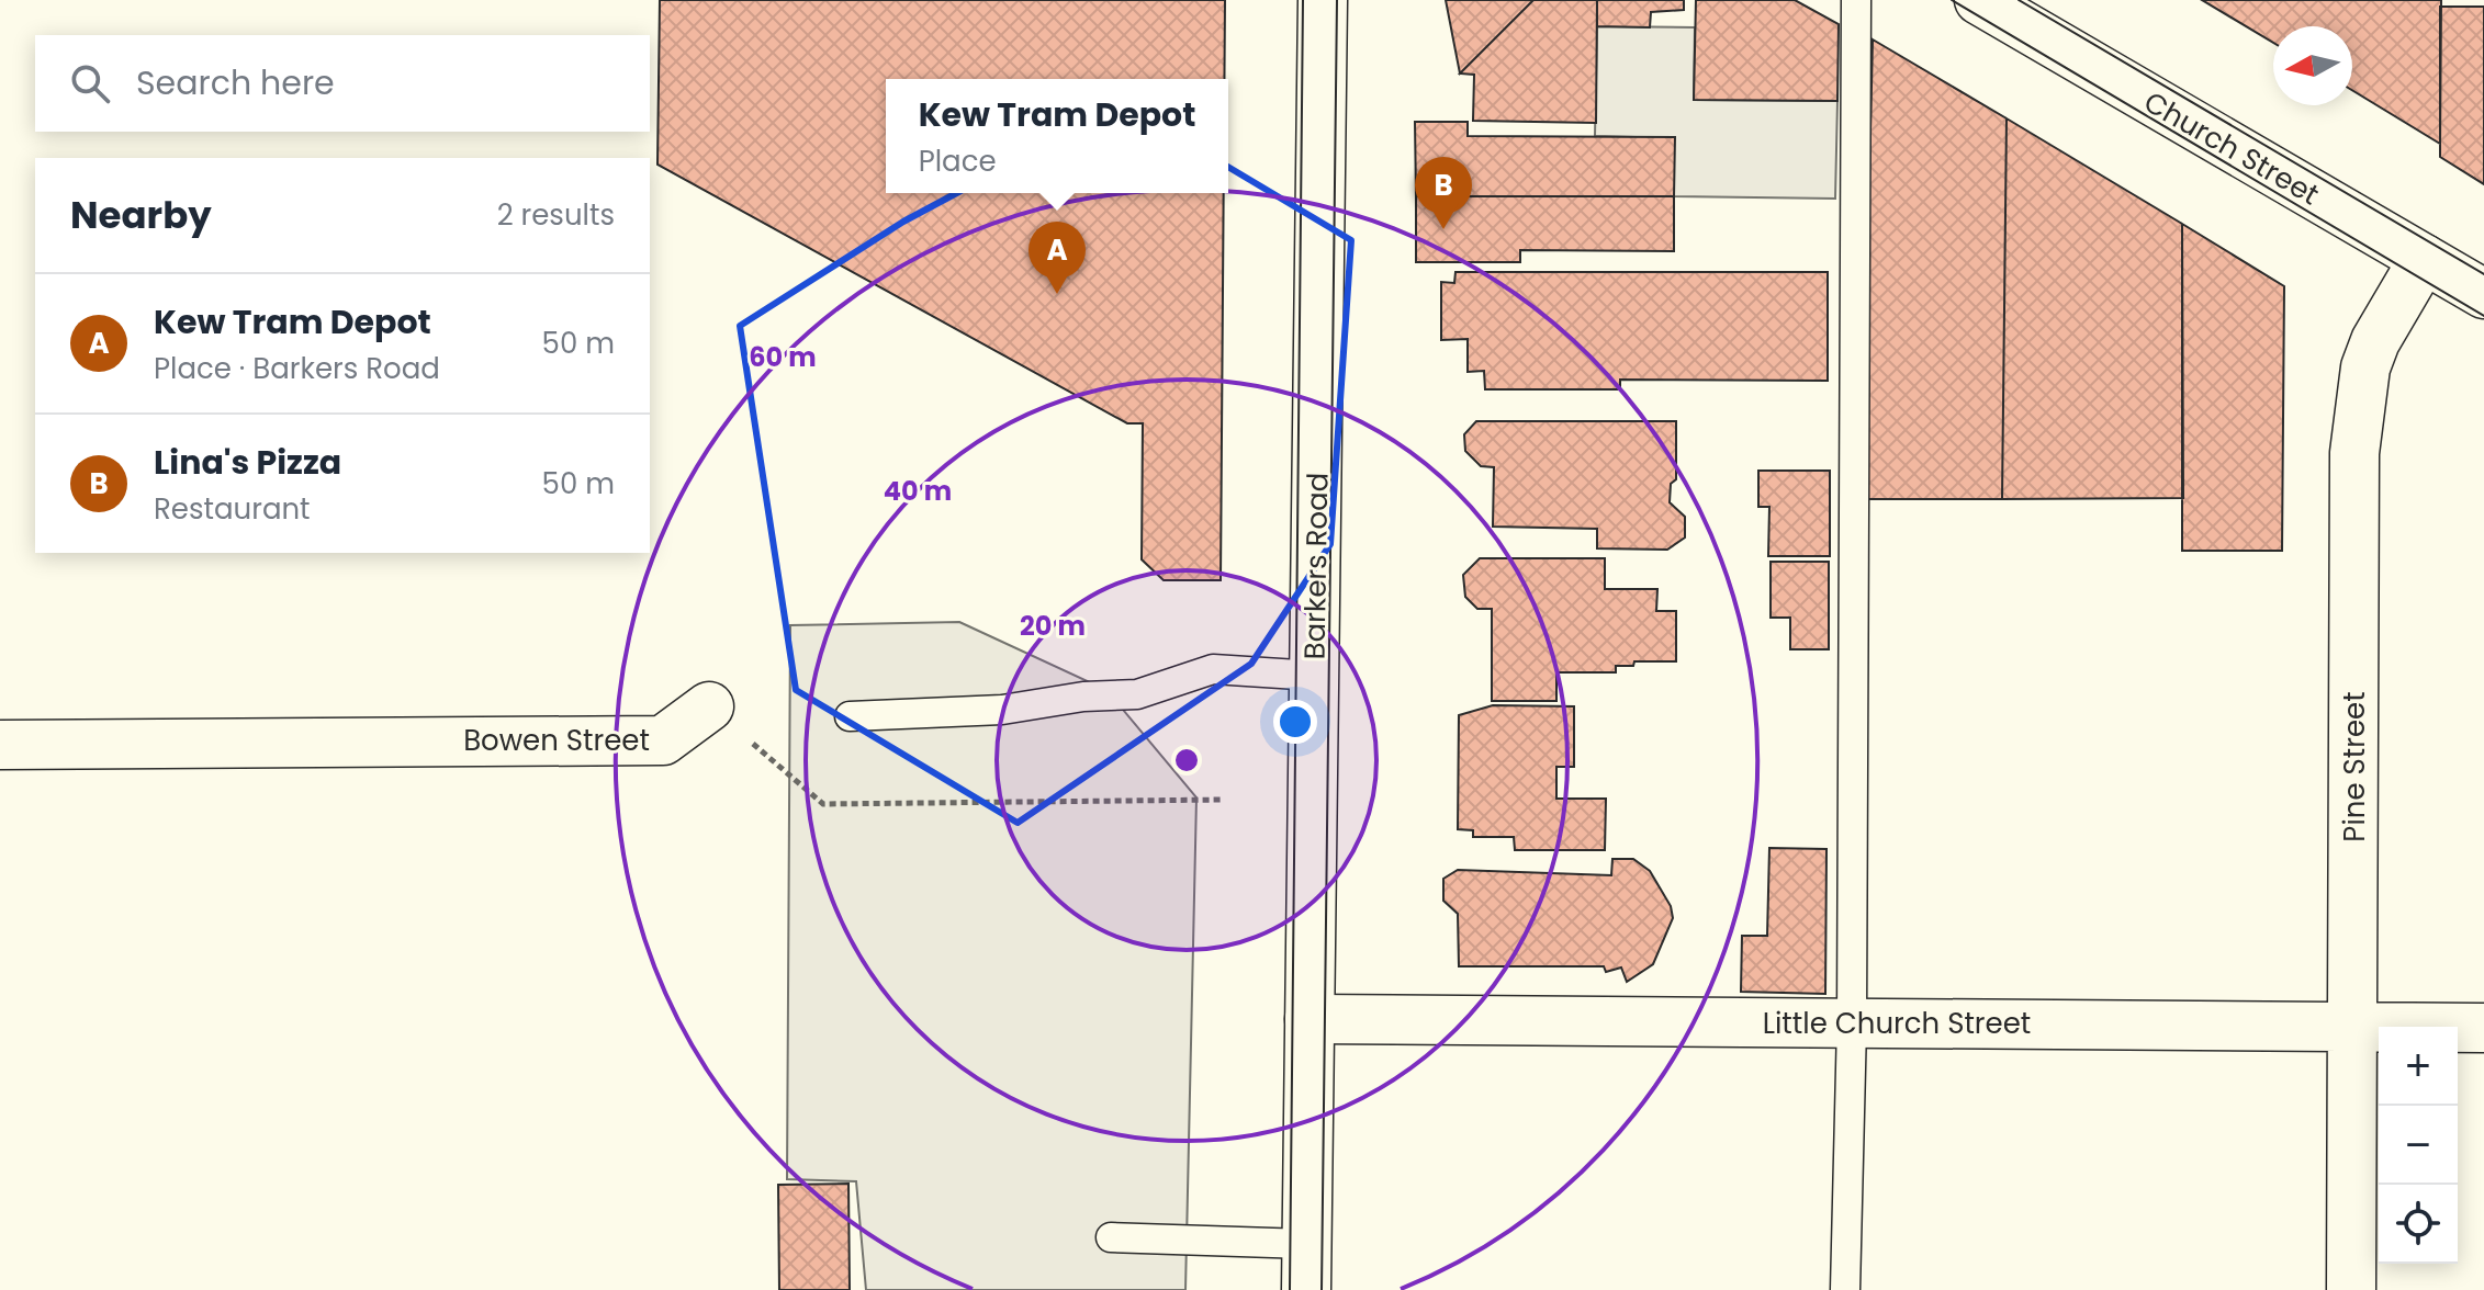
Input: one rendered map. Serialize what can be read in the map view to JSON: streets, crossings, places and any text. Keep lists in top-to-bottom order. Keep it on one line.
{"streets":{"street":["Church Street","Barkers Road","Bowen Street","Pine Street","Little Church Street"]},"crossings":[["Church Street","Pine Street"],["Barkers Road","Little Church Street"],["Pine Street","Little Church Street"]],"north":"left","page":{"search":"Search here","popup":["Kew Tram Depot","Place"],"pins":["B","A"],"heading":["Nearby","2 results"],"list":[{"mark":"A","name":"Kew Tram Depot","note":"Place · Barkers Road","value":"50 m"},{"mark":"B","name":"Lina's Pizza","note":"Restaurant","value":"50 m"}],"map_buttons":["+","−"]},"rings":["60 m","40 m","20 m"]}
